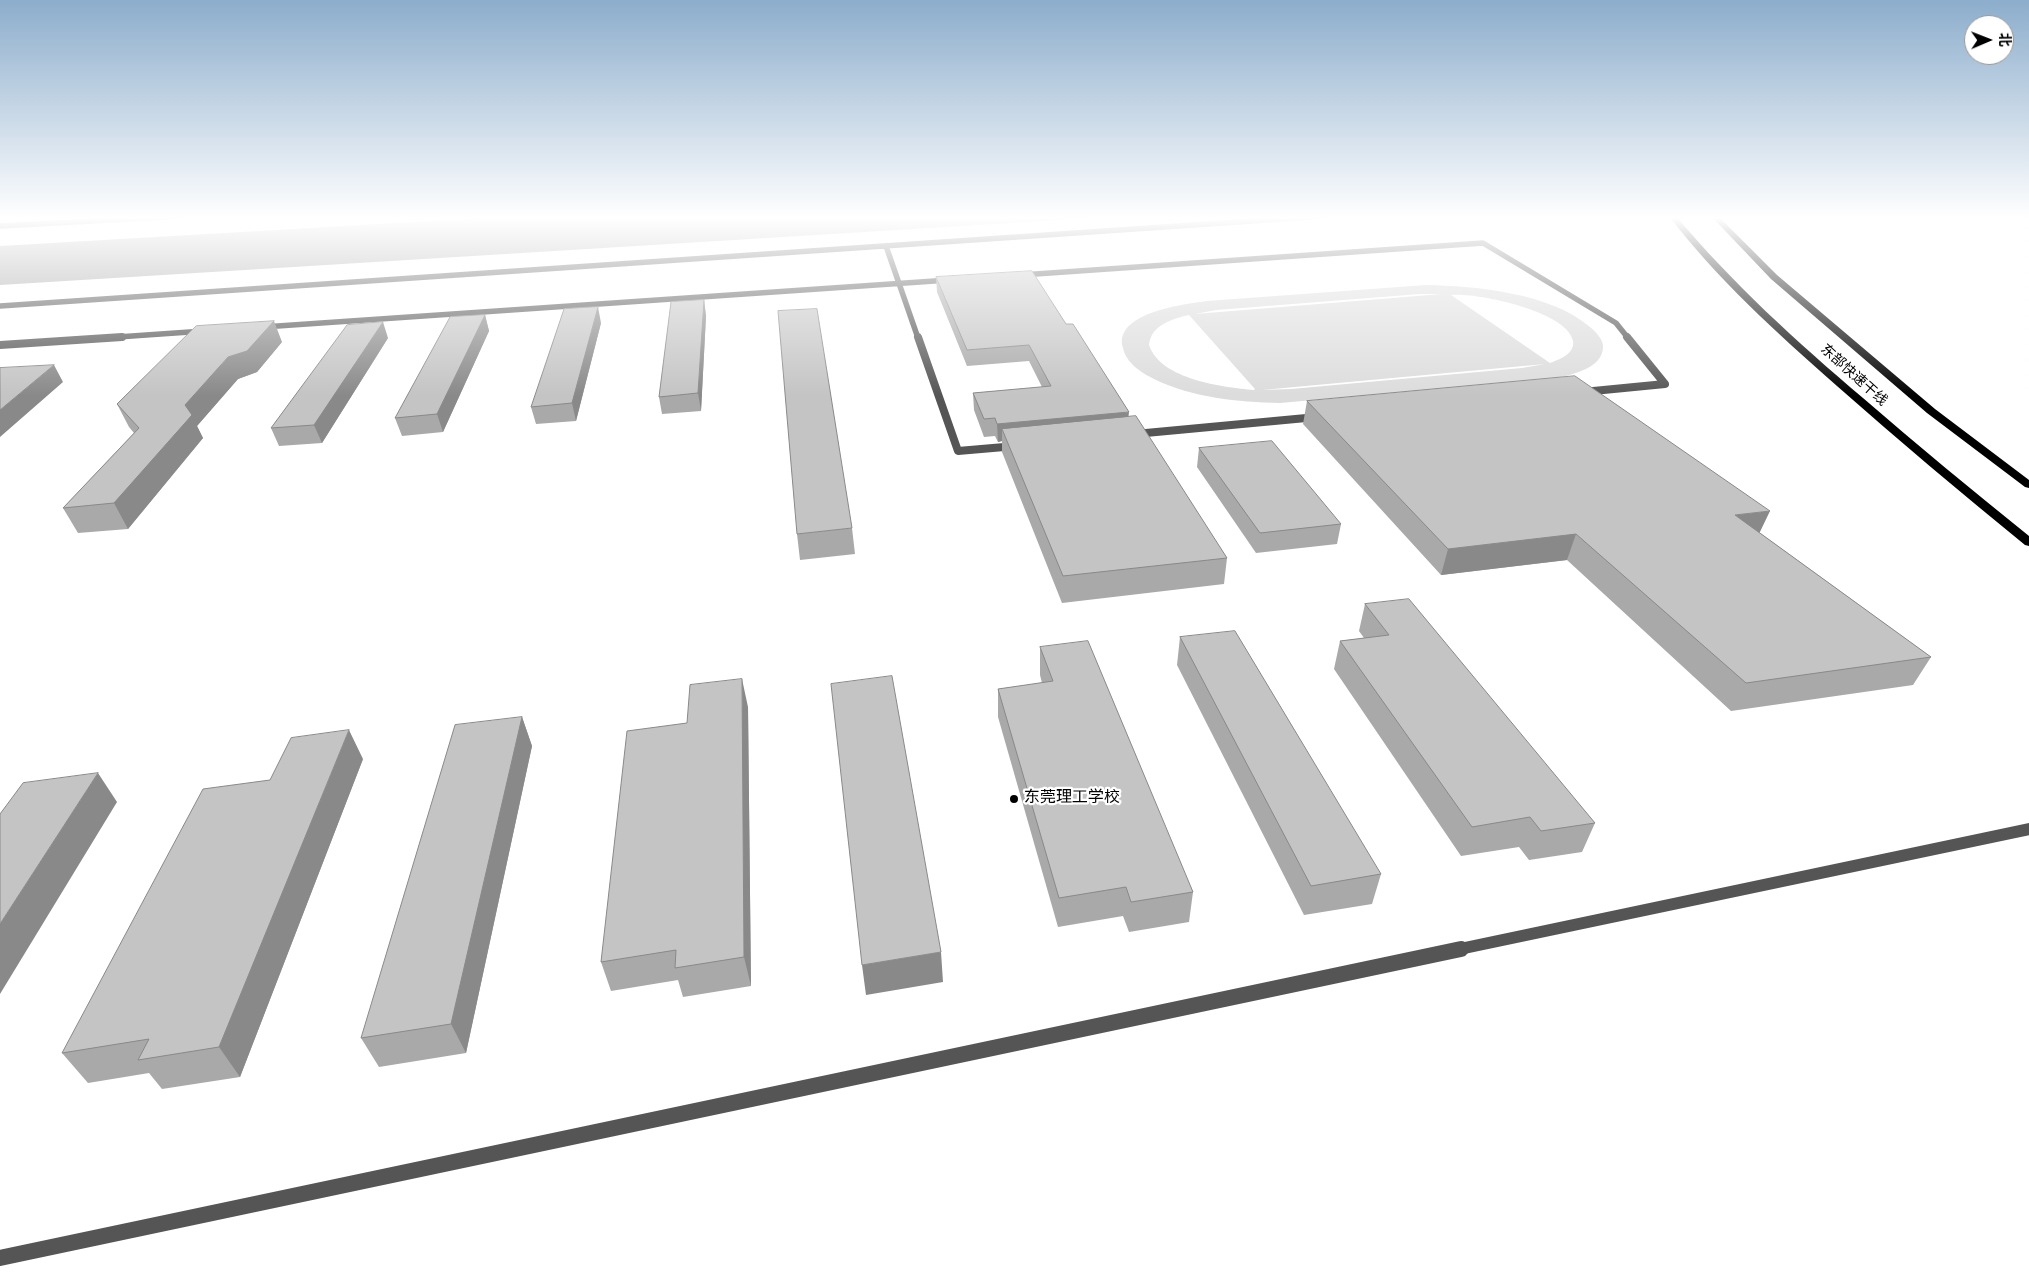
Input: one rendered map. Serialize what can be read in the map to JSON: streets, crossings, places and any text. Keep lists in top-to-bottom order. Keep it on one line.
{"streets":{"highway":["东部快速干线"]},"places":["东莞理工学校"],"north":"right"}
